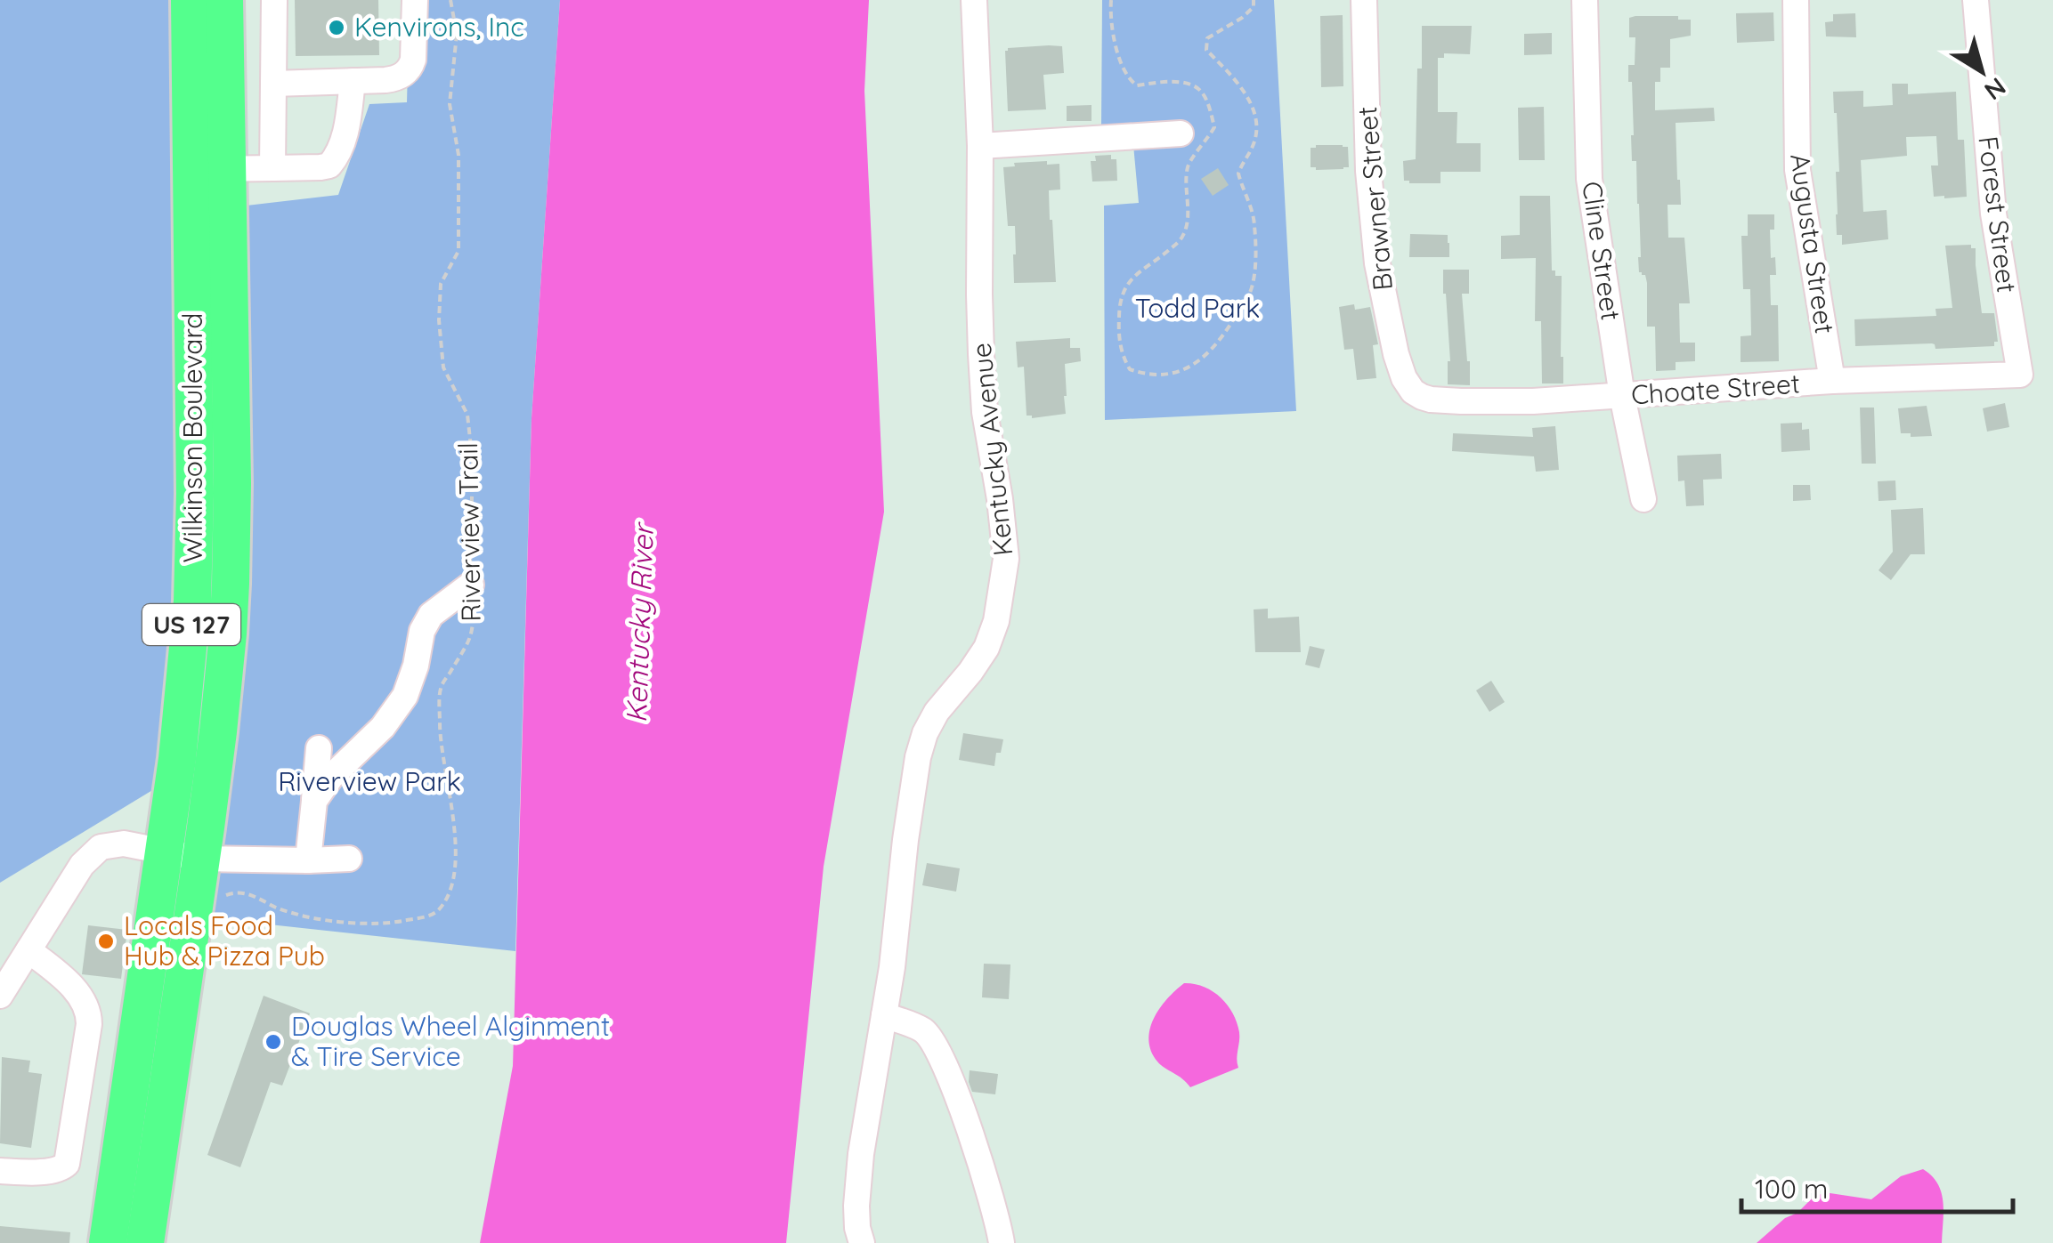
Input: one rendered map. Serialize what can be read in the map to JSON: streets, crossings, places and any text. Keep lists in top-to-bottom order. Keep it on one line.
{"streets":{"highway":["Wilkinson Boulevard","US 127"],"street":["Brawner Street","Forest Street","Augusta Street","Cline Street","Choate Street","Kentucky Avenue"],"path":["Riverview Trail"]},"crossings":[["Brawner Street","Choate Street"],["Forest Street","Choate Street"],["Augusta Street","Choate Street"],["Cline Street","Choate Street"]],"water":["Kentucky River"],"parks":["Todd Park","Riverview Park"],"places":["Kenvirons, Inc","Locals Food Hub & Pizza Pub","Douglas Wheel Alginment & Tire Service"],"scale_bar":"100 m","north":"bottom right"}
